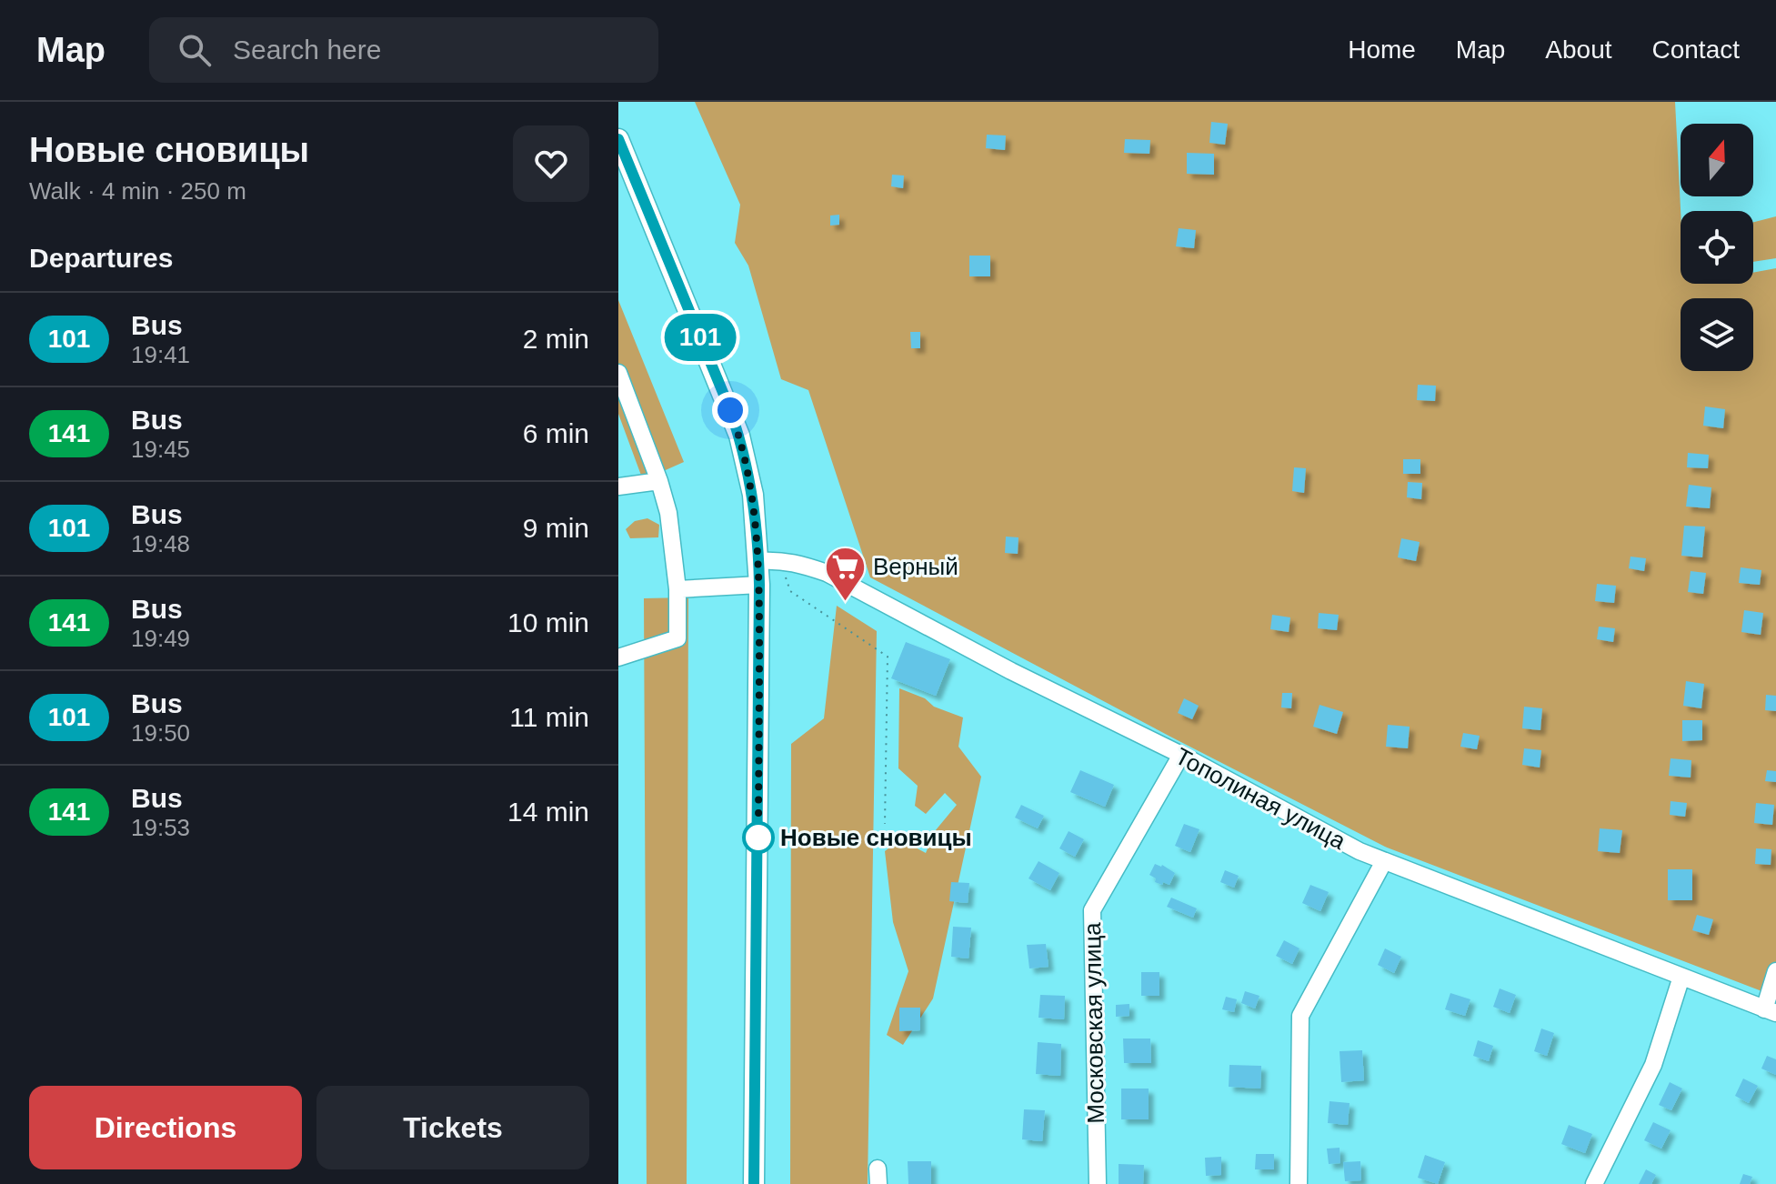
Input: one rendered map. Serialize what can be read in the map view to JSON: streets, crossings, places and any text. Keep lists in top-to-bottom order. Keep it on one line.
{"streets":{"street":["Тополиная улица","Московская улица"]},"crossings":[["Тополиная улица","Московская улица"]],"places":{"supermarket":["Верный"],"other":["Новые сновицы"]},"lines":["bus line 101"],"north":"top","page":{"header":"Map","search":"Search here","nav":["Home","Map","About","Contact"],"heading":[["Новые сновицы","Walk · 4 min · 250 m"],"Departures"],"on_map":"101","list":[{"mark":"101","name":"Bus","note":"19:41","value":"2 min"},{"mark":"141","name":"Bus","note":"19:45","value":"6 min"},{"mark":"101","name":"Bus","note":"19:48","value":"9 min"},{"mark":"141","name":"Bus","note":"19:49","value":"10 min"},{"mark":"101","name":"Bus","note":"19:50","value":"11 min"},{"mark":"141","name":"Bus","note":"19:53","value":"14 min"}],"buttons":["Directions","Tickets"]}}
